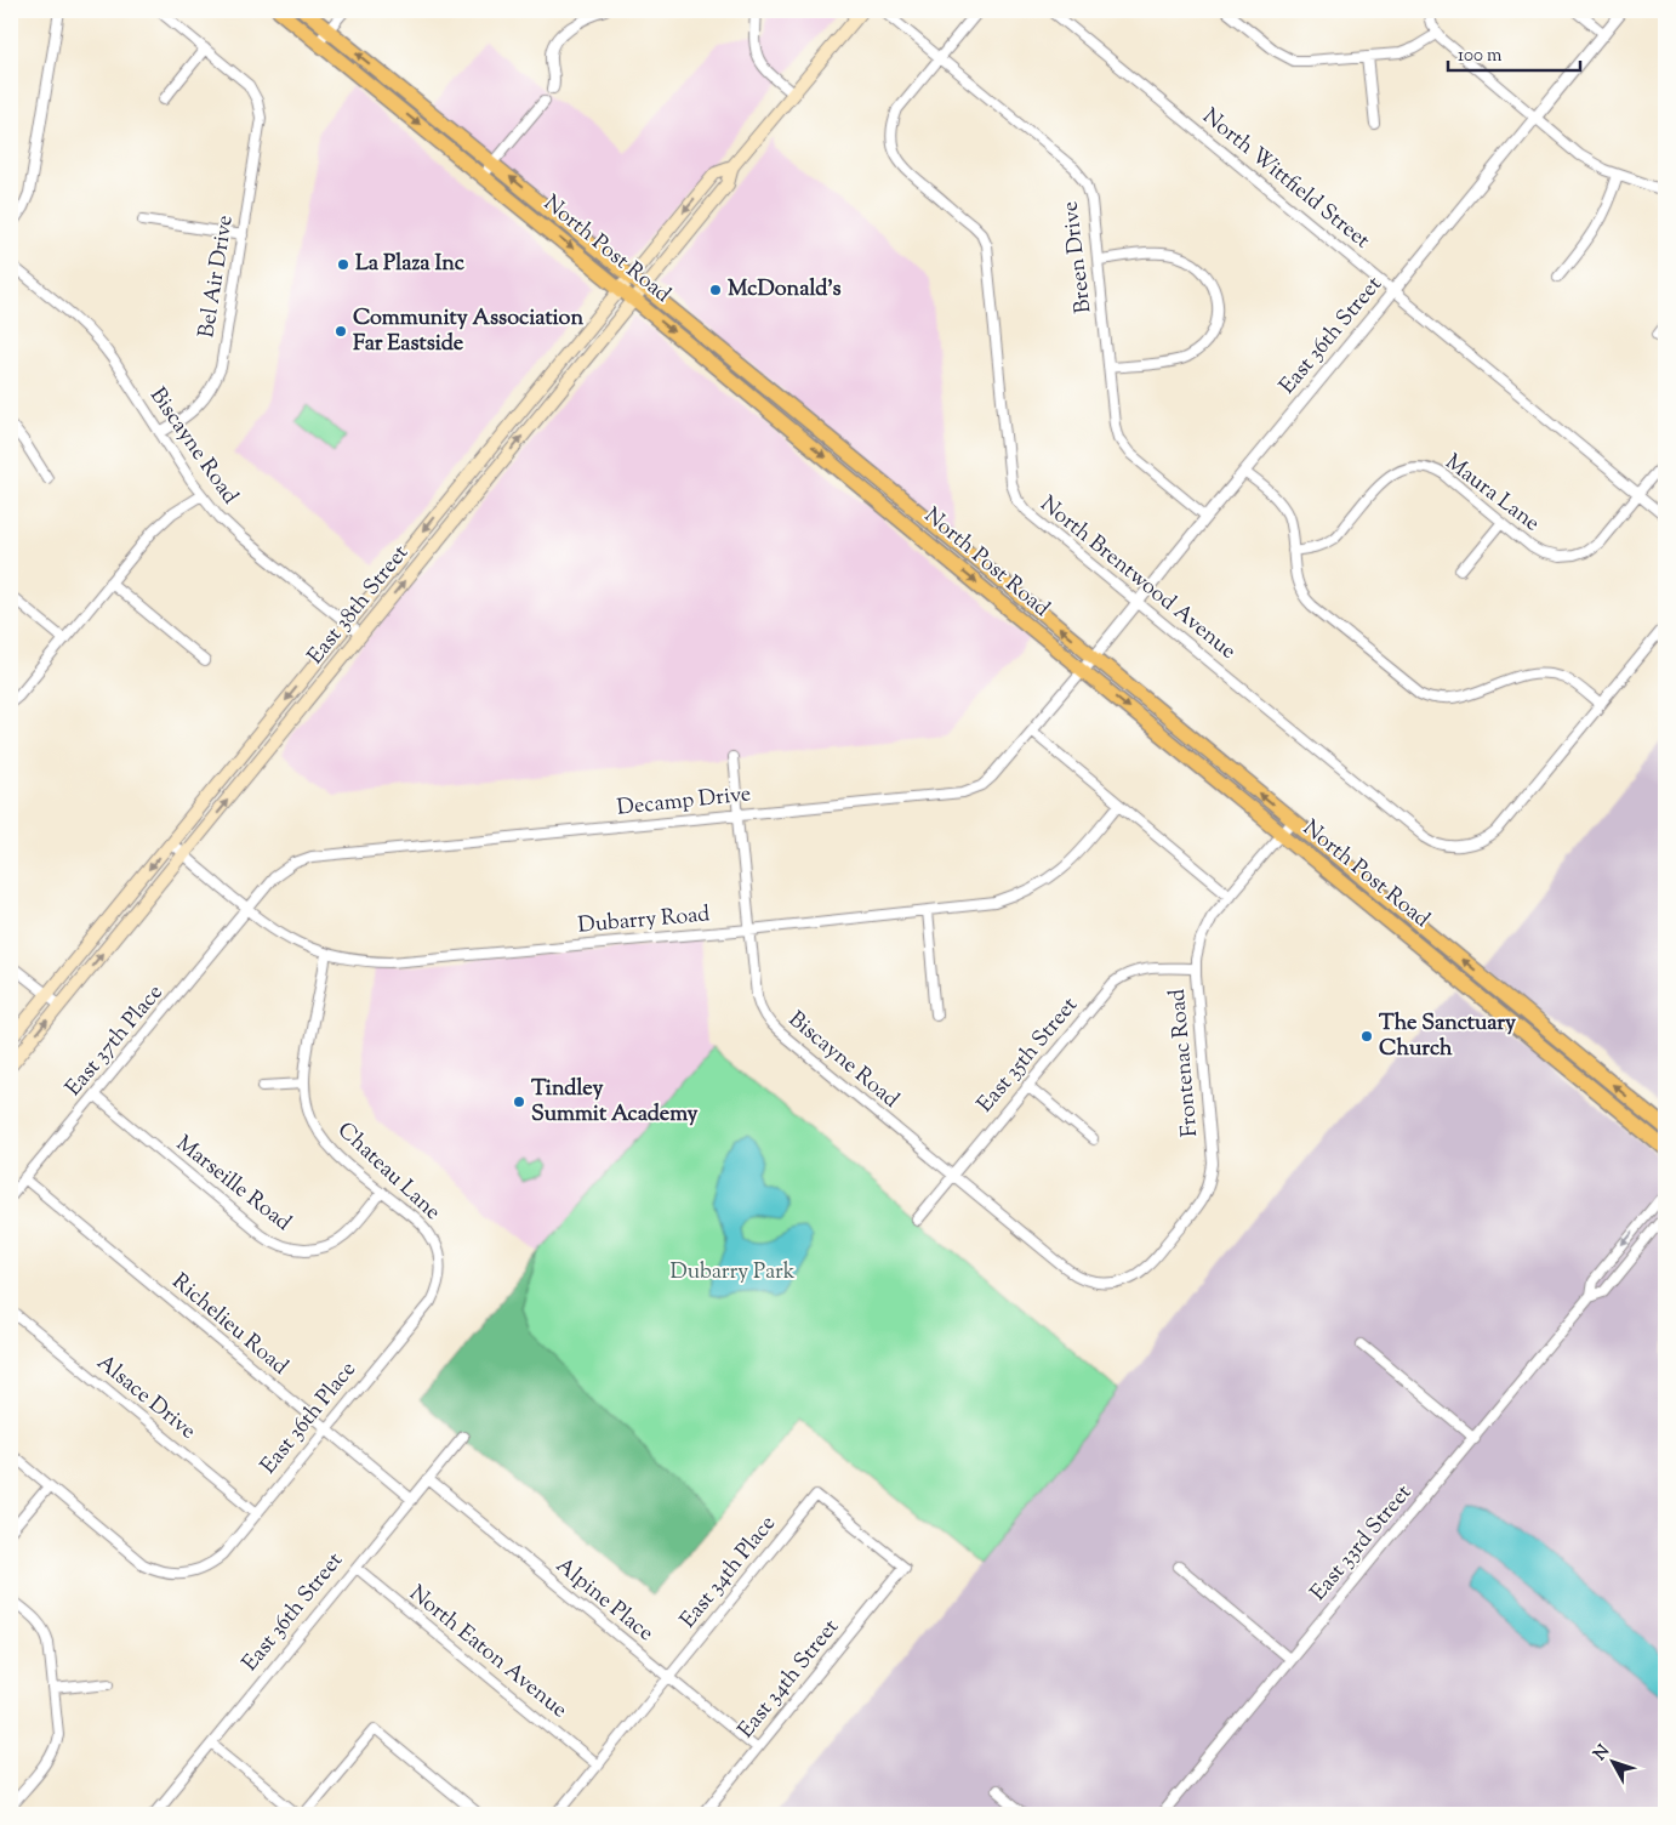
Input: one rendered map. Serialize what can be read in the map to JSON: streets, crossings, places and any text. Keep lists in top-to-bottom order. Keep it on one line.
{"streets":{"main road":["North Post Road","East 38th Street"],"street":["North Wittfield Street","Breen Drive","Bel Air Drive","East 36th Street","Biscayne Road","Maura Lane","North Brentwood Avenue","Decamp Drive","Dubarry Road","East 37th Place","East 35th Street","Frontenac Road","Chateau Lane","Marseille Road","Richelieu Road","Alsace Drive","East 36th Place","East 33rd Street","East 34th Place","Alpine Place","North Eaton Avenue","East 34th Street"]},"crossings":[["North Wittfield Street","East 36th Street"],["North Wittfield Street","Maura Lane"],["North Post Road","East 36th Street"],["North Post Road","East 38th Street"],["North Post Road","Decamp Drive"],["North Post Road","Frontenac Road"],["Breen Drive","East 36th Street"],["Breen Drive","North Brentwood Avenue"],["Bel Air Drive","Biscayne Road"],["East 36th Street","North Brentwood Avenue"],["East 36th Street","Decamp Drive"],["East 36th Street","Richelieu Road"],["East 36th Street","Alpine Place"],["East 36th Street","North Eaton Avenue"],["Biscayne Road","East 38th Street"],["Biscayne Road","Decamp Drive"],["Biscayne Road","Dubarry Road"],["Biscayne Road","East 35th Street"],["Biscayne Road","Frontenac Road"],["East 38th Street","Dubarry Road"],["Decamp Drive","Dubarry Road"],["Decamp Drive","East 37th Place"],["Dubarry Road","East 37th Place"],["Dubarry Road","Chateau Lane"],["East 37th Place","Marseille Road"],["East 37th Place","Richelieu Road"],["East 35th Street","Frontenac Road"],["Chateau Lane","Marseille Road"],["Chateau Lane","East 36th Place"],["Richelieu Road","East 36th Place"],["Alsace Drive","East 36th Place"],["East 34th Place","Alpine Place"],["East 34th Place","North Eaton Avenue"],["East 34th Place","East 34th Street"],["Alpine Place","East 34th Street"]],"parks":["Dubarry Park"],"places":["La Plaza Inc","McDonald's","Community Association Far Eastside","The Sanctuary Church","Tindley Summit Academy"],"scale_bar":"100 m","north":"top left"}
